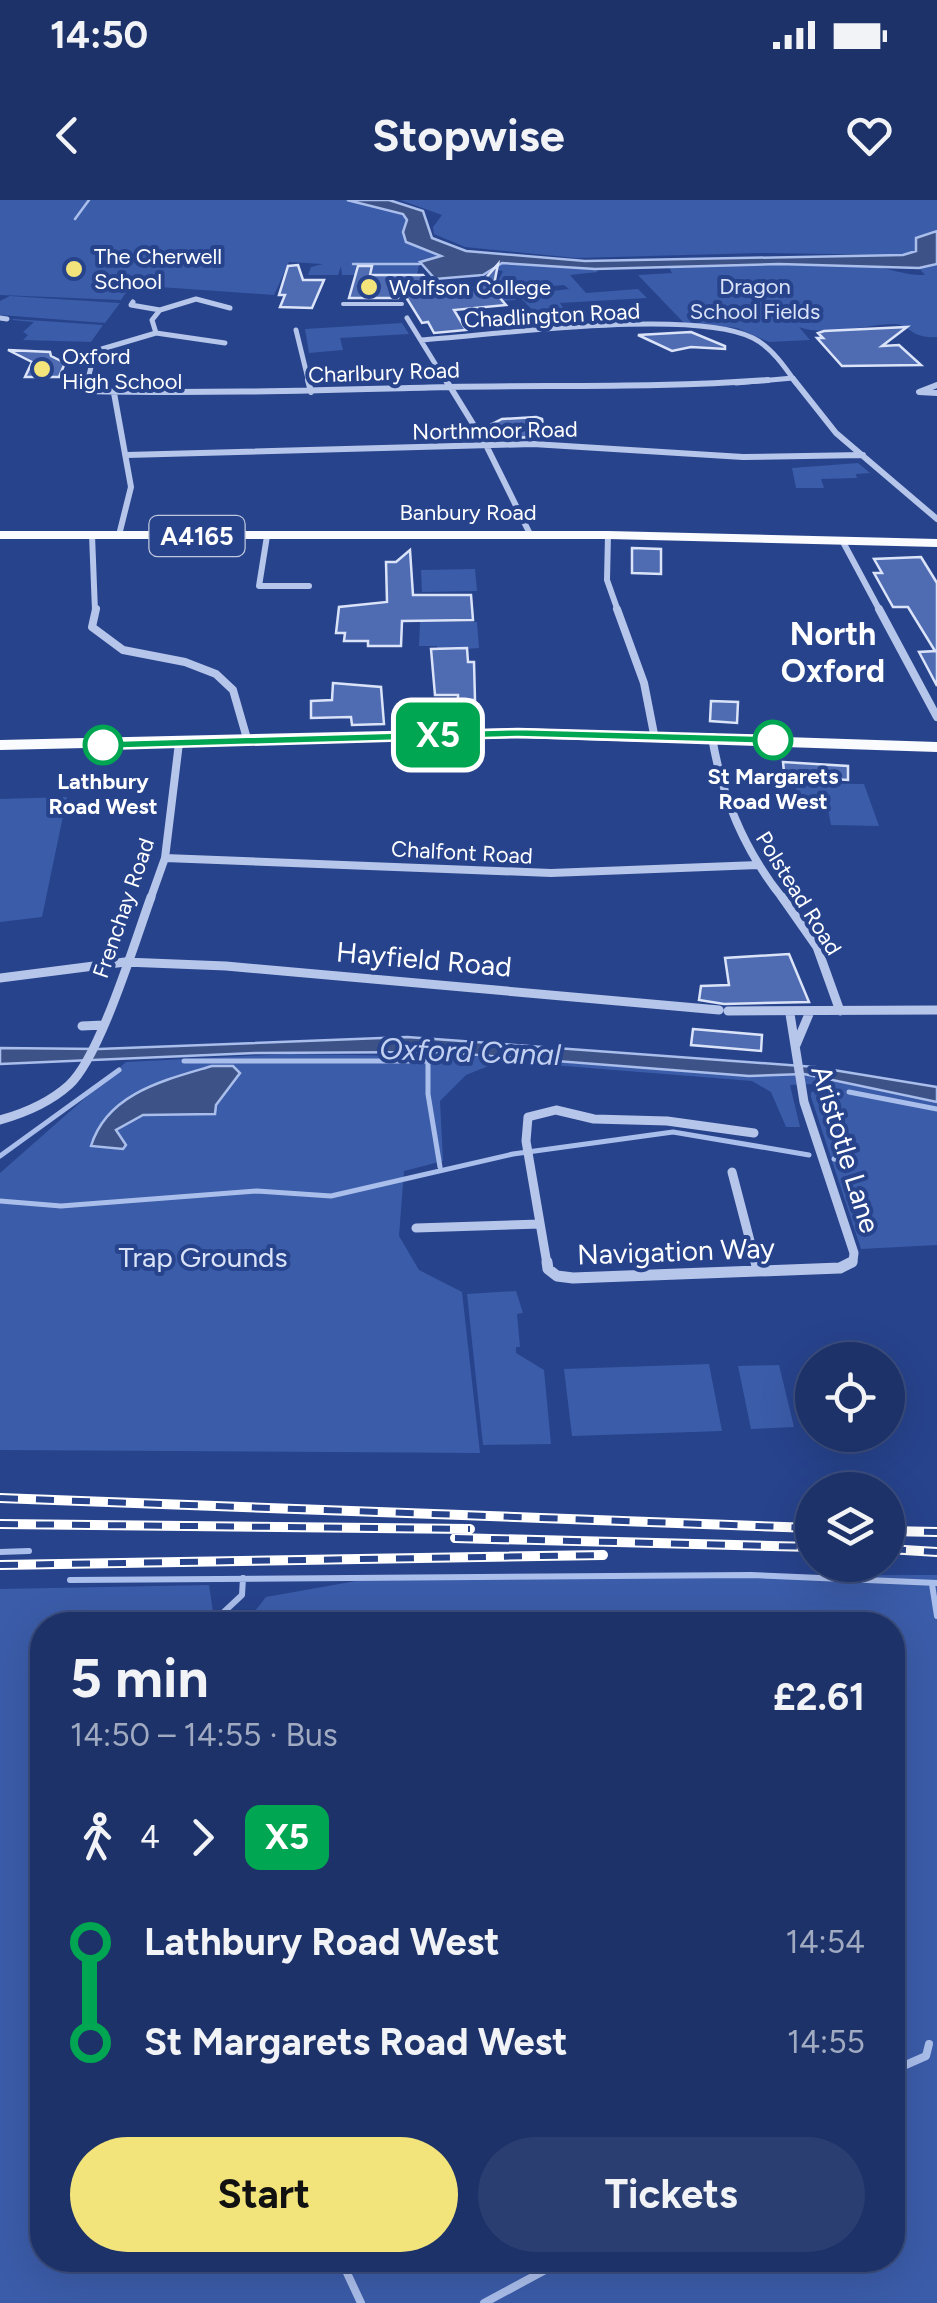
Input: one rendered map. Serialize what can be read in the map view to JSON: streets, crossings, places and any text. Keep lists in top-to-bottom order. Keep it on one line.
{"streets":{"main road":["Banbury Road","A4165"],"street":["Chadlington Road","Charlbury Road","Northmoor Road","Chalfont Road","Polstead Road","Frenchay Road","Hayfield Road","Aristotle Lane","Navigation Way"]},"crossings":[["Chadlington Road","Charlbury Road"],["Chadlington Road","Northmoor Road"],["Chalfont Road","Polstead Road"],["Chalfont Road","Frenchay Road"],["Polstead Road","Hayfield Road"],["Frenchay Road","Hayfield Road"],["Hayfield Road","Aristotle Lane"],["Aristotle Lane","Navigation Way"]],"districts":["North Oxford"],"water":["Oxford Canal"],"parks":["Dragon School Fields","Trap Grounds"],"places":["The Cherwell School","Wolfson College","Oxford High School","St Margarets Road West","Lathbury Road West"],"lines":["bus line X5"],"page":{"status":"14:50","header":"Stopwise","on_map":"X5","heading":["5 min","14:50 – 14:55 · Bus","£2.61"],"legs":["4","X5"],"list":[{"name":"Lathbury Road West","value":"14:54"},{"name":"St Margarets Road West","value":"14:55"}],"buttons":["Start","Tickets"]}}
